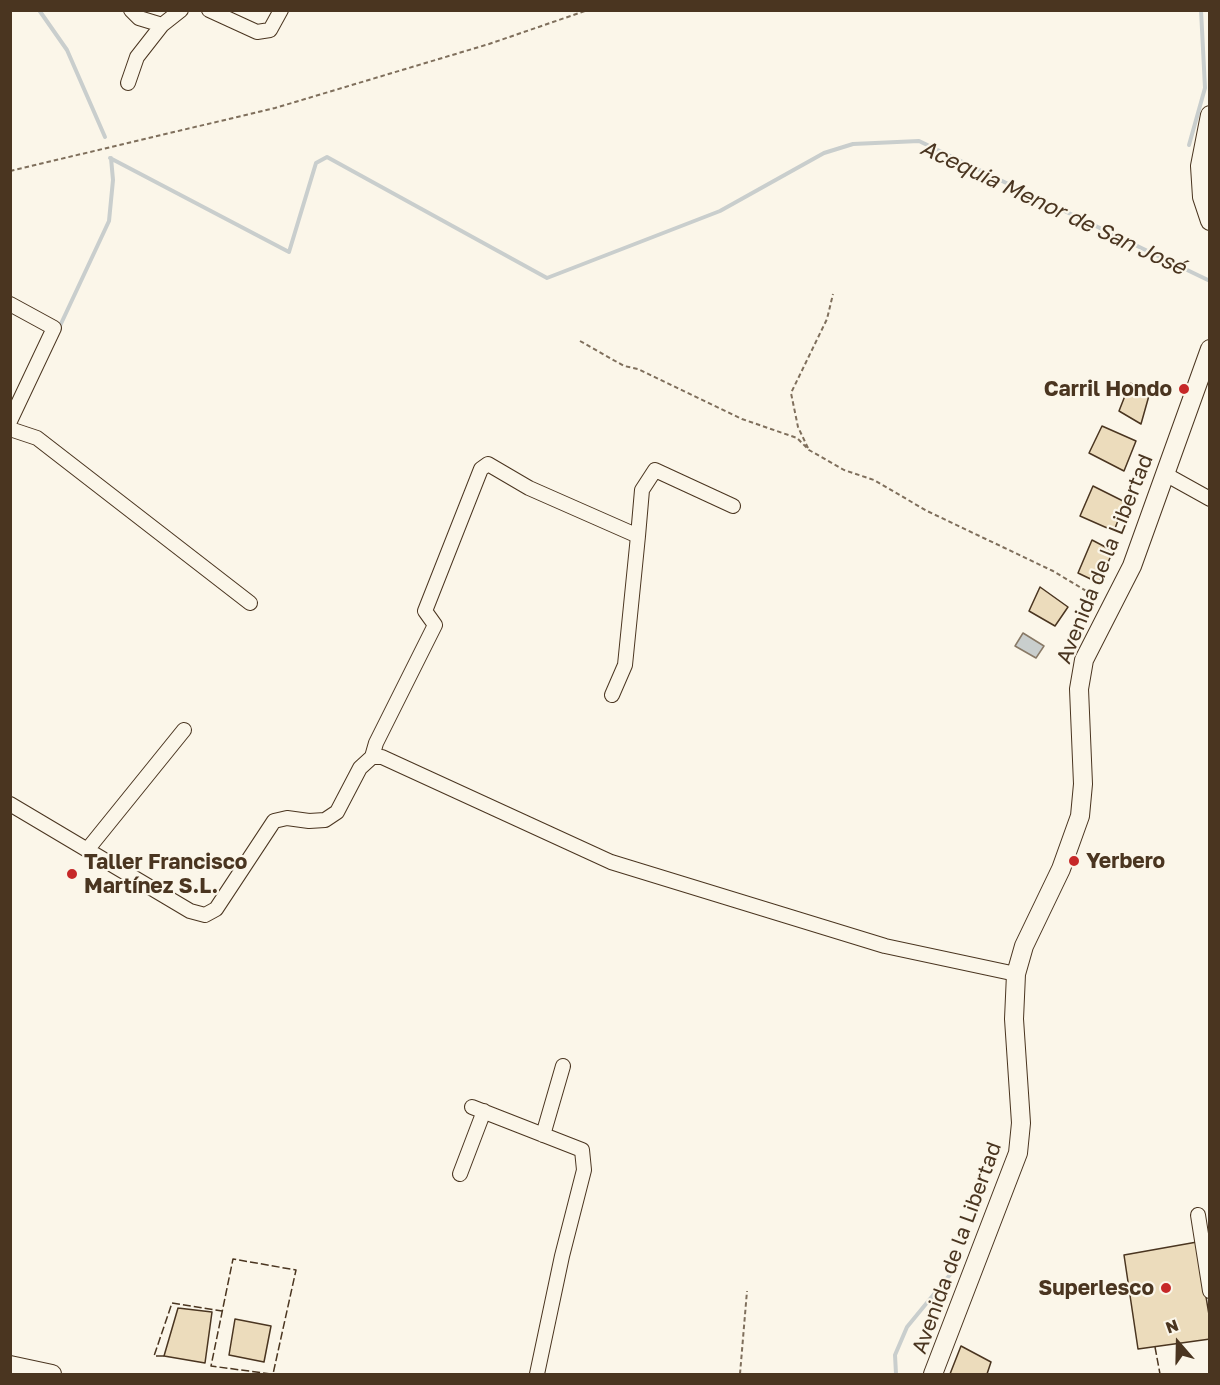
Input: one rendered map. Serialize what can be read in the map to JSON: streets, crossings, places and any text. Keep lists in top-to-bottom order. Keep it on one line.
{"streets":{"main road":["Avenida de la Libertad"]},"water":["Acequia Menor de San José"],"places":["Carril Hondo","Yerbero","Taller Francisco Martínez S.L.","Superlesco"],"north":"top"}
